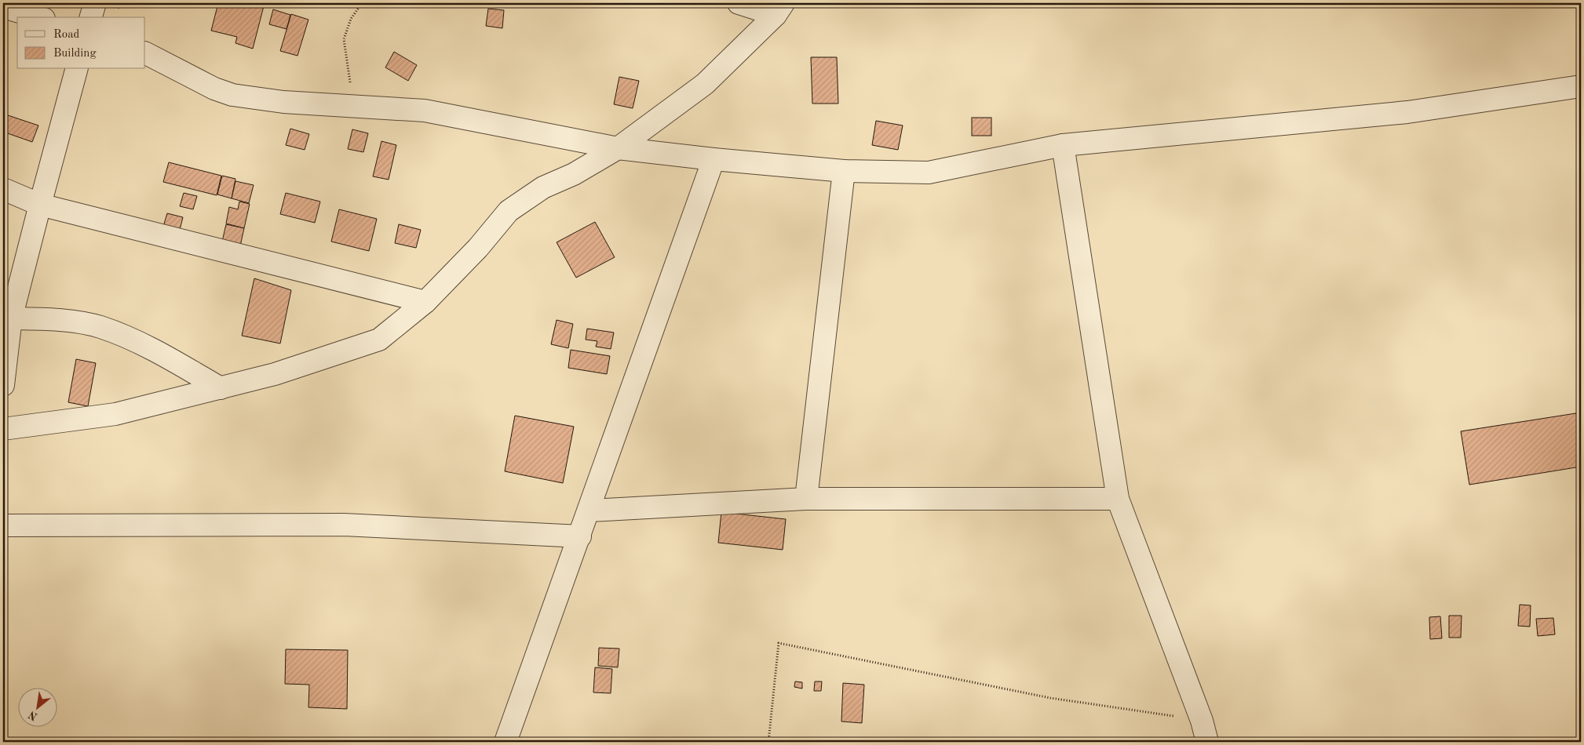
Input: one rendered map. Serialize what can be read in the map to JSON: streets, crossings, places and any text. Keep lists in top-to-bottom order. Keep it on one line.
{"legend":["Road","Building"],"north":"bottom left"}
